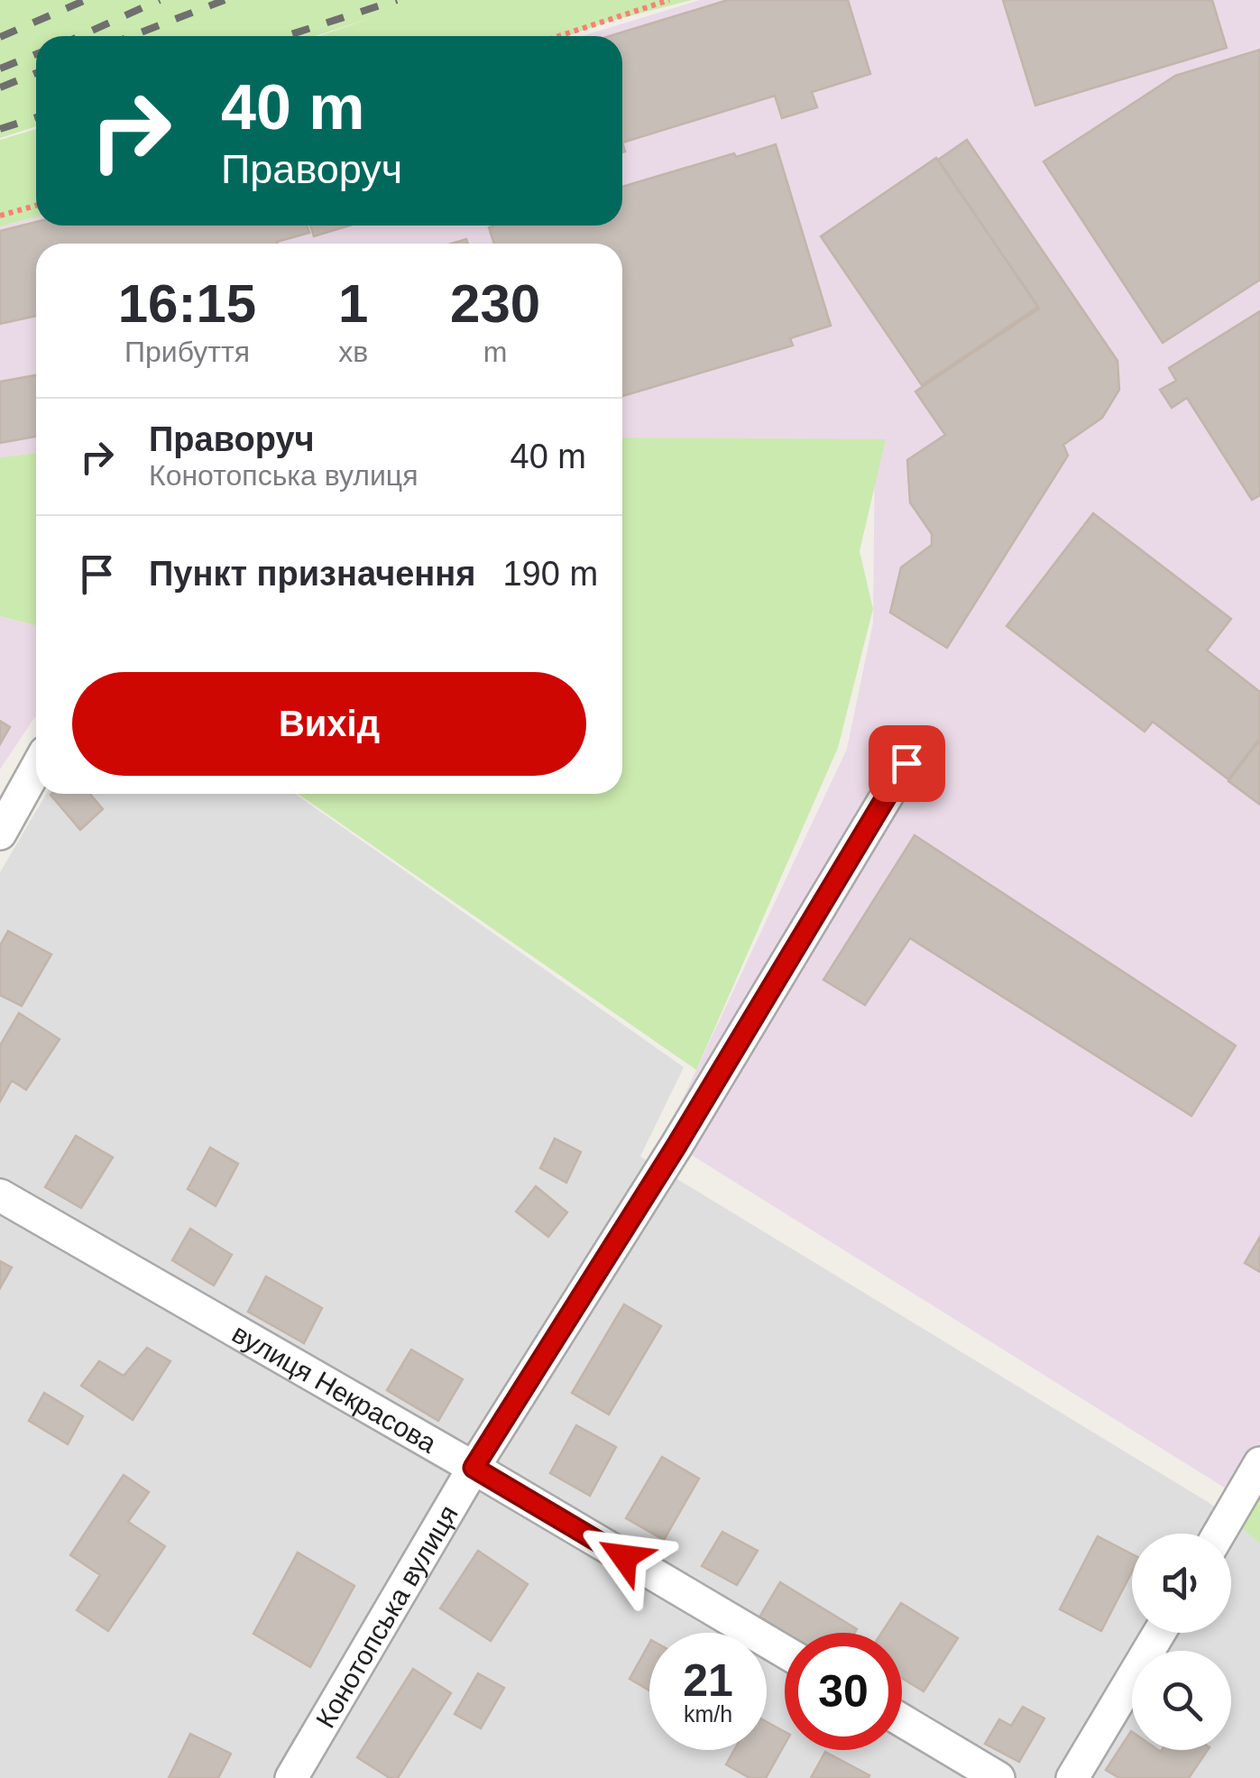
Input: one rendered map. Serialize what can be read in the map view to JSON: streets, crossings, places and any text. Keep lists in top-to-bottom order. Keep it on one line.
{"streets":{"street":["вулиця Некрасова","Конотопська вулиця"]},"crossings":[["вулиця Некрасова","Конотопська вулиця"]],"page":{"turn":["40 m","Праворуч"],"eta":["16:15","Прибуття","1","хв","230","m"],"list":[{"name":"Праворуч","note":"Конотопська вулиця","value":"40 m"},{"name":"Пункт призначення","value":"190 m"}],"buttons":"Вихід","speed":"21 km/h","limit":"30"}}
